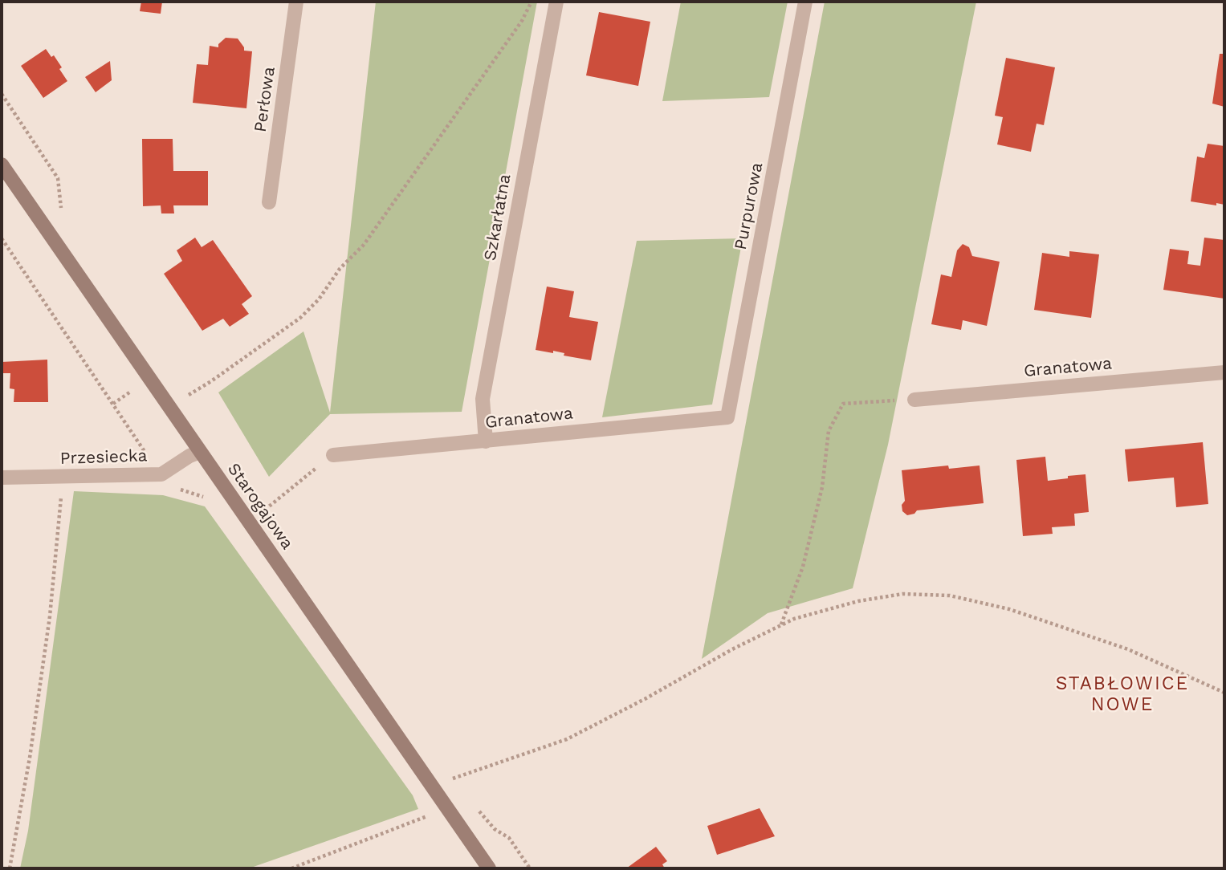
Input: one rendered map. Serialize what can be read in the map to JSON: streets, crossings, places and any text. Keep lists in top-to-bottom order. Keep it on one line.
{"streets":{"street":["Perłowa","Purpurowa","Szkarłatna","Granatowa","Przesiecka","Starogajowa"]},"crossings":[["Purpurowa","Granatowa"],["Szkarłatna","Granatowa"],["Przesiecka","Starogajowa"]],"districts":["STABŁOWICE NOWE"]}
